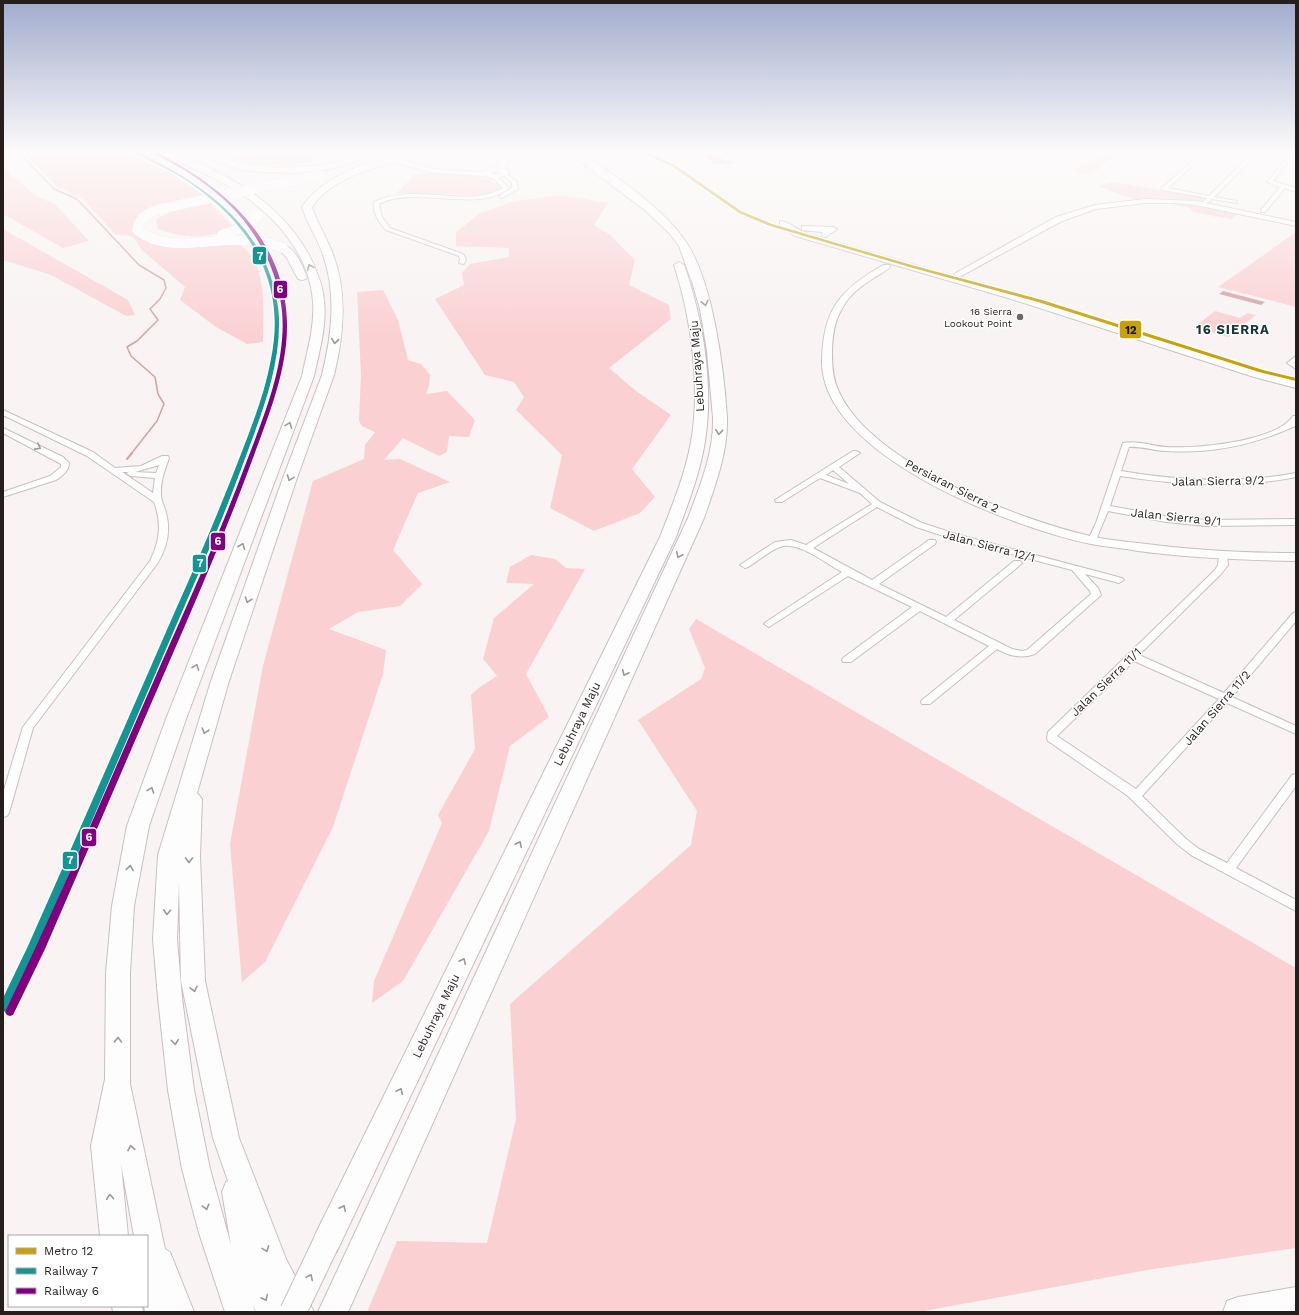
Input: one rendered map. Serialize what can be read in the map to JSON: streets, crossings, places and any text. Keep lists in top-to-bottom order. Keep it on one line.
{"streets":{"highway":["Lebuhraya Maju"],"street":["Jalan Sierra 9/2","Persiaran Sierra 2","Jalan Sierra 9/1","Jalan Sierra 12/1","Jalan Sierra 11/1","Jalan Sierra 11/2"]},"crossings":[["Persiaran Sierra 2","Jalan Sierra 11/1"],["Jalan Sierra 11/1","Jalan Sierra 11/2"]],"districts":["16 SIERRA"],"places":["16 Sierra Lookout Point"],"lines":["metro line 12","rail line 7","rail line 6"],"legend":["Metro 12","Railway 7","Railway 6"]}
